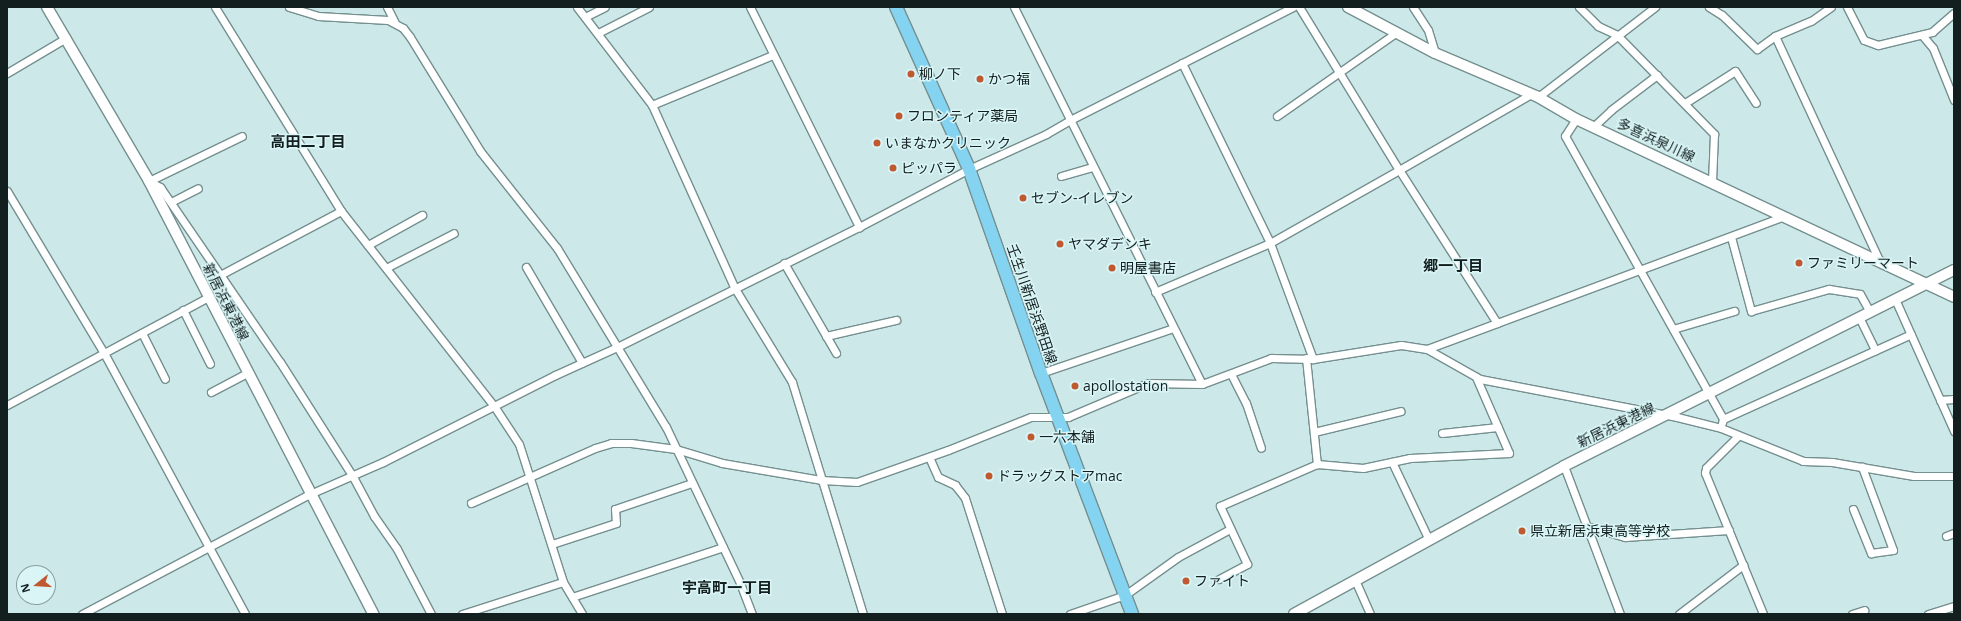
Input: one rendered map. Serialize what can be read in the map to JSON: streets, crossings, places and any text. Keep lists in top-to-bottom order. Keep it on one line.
{"streets":{"main road":["多喜浜泉川線","新居浜東港線","壬生川新居浜野田線"]},"crossings":[["多喜浜泉川線","新居浜東港線"]],"districts":["高田二丁目","郷一丁目","宇高町一丁目"],"places":["柳ノ下","かつ福","フロンティア薬局","いまなかクリニック","ピッパラ","セブン-イレブン","ヤマダデンキ","ファミリーマート","明屋書店","apollostation","一六本舗","ドラッグストアmac","県立新居浜東高等学校","ファイト"],"north":"left"}
